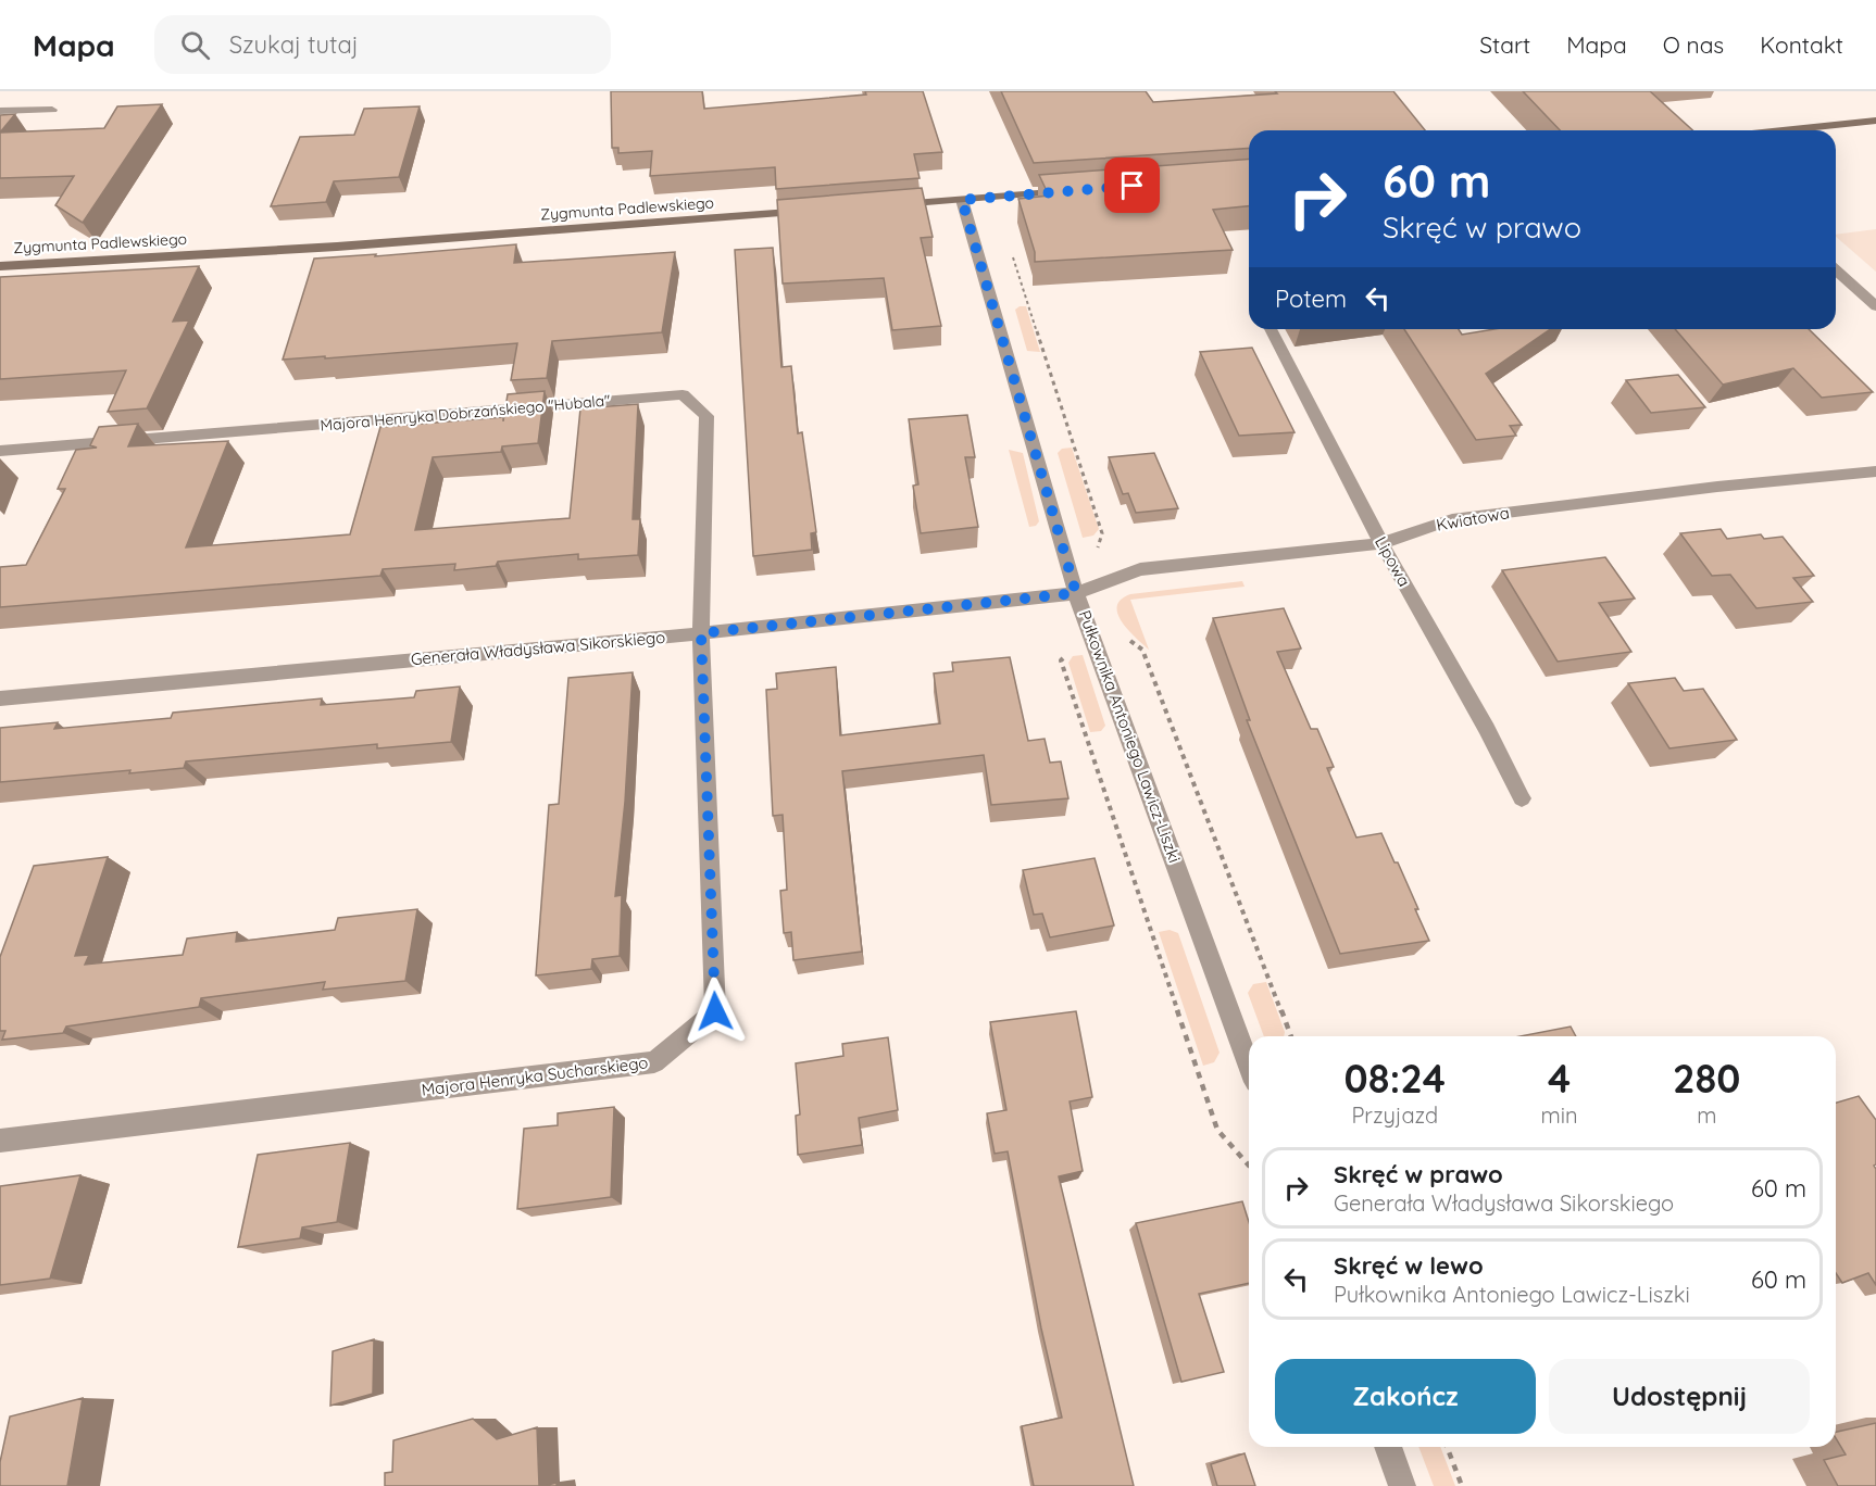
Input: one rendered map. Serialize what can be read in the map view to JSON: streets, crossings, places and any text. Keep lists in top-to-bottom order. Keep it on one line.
{"streets":{"street":["Zygmunta Padlewskiego","Majora Henryka Dobrzańskiego \"Hubala\"","Kwiatowa","Lipowa","Generała Władysława Sikorskiego","Pułkownika Antoniego Lawicz-Liszki","Majora Henryka Sucharskiego"]},"crossings":[["Majora Henryka Dobrzańskiego \"Hubala\"","Generała Władysława Sikorskiego"],["Majora Henryka Dobrzańskiego \"Hubala\"","Majora Henryka Sucharskiego"],["Kwiatowa","Lipowa"],["Kwiatowa","Generała Władysława Sikorskiego"],["Kwiatowa","Pułkownika Antoniego Lawicz-Liszki"],["Generała Władysława Sikorskiego","Pułkownika Antoniego Lawicz-Liszki"],["Generała Władysława Sikorskiego","Majora Henryka Sucharskiego"]],"page":{"header":"Mapa","search":"Szukaj tutaj","nav":["Start","Mapa","O nas","Kontakt"],"turn":["60 m","Skręć w prawo"],"then":"Potem","eta":["08:24","Przyjazd","4","min","280","m"],"list":[{"name":"Skręć w prawo","note":"Generała Władysława Sikorskiego","value":"60 m"},{"name":"Skręć w lewo","note":"Pułkownika Antoniego Lawicz-Liszki","value":"60 m"}],"buttons":["Zakończ","Udostępnij"]}}
